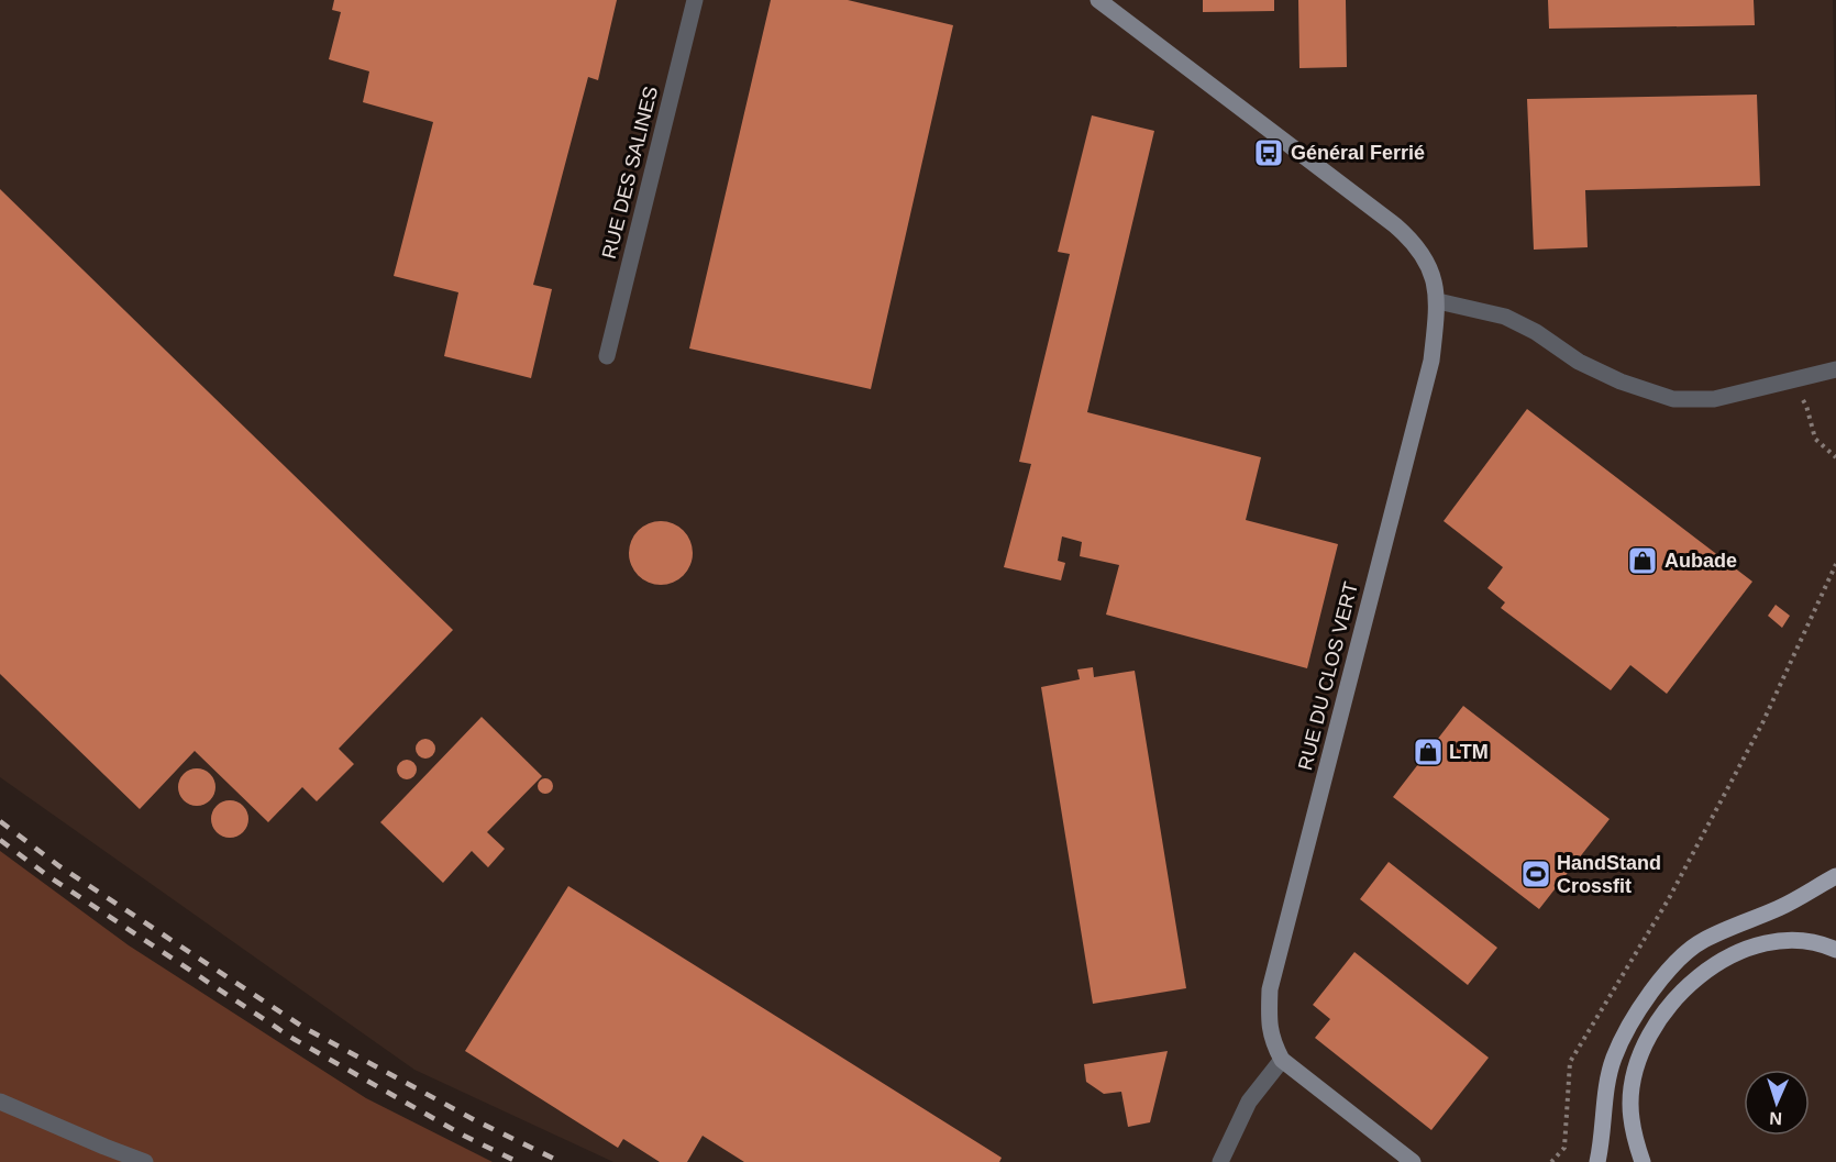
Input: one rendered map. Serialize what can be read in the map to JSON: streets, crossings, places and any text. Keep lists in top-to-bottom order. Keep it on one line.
{"streets":{"street":["RUE DES SALINES","RUE DU CLOS VERT"]},"places":{"bus stop":["Général Ferrié"],"shop":["Aubade","LTM"],"sports":["HandStand Crossfit"]},"north":"bottom"}
